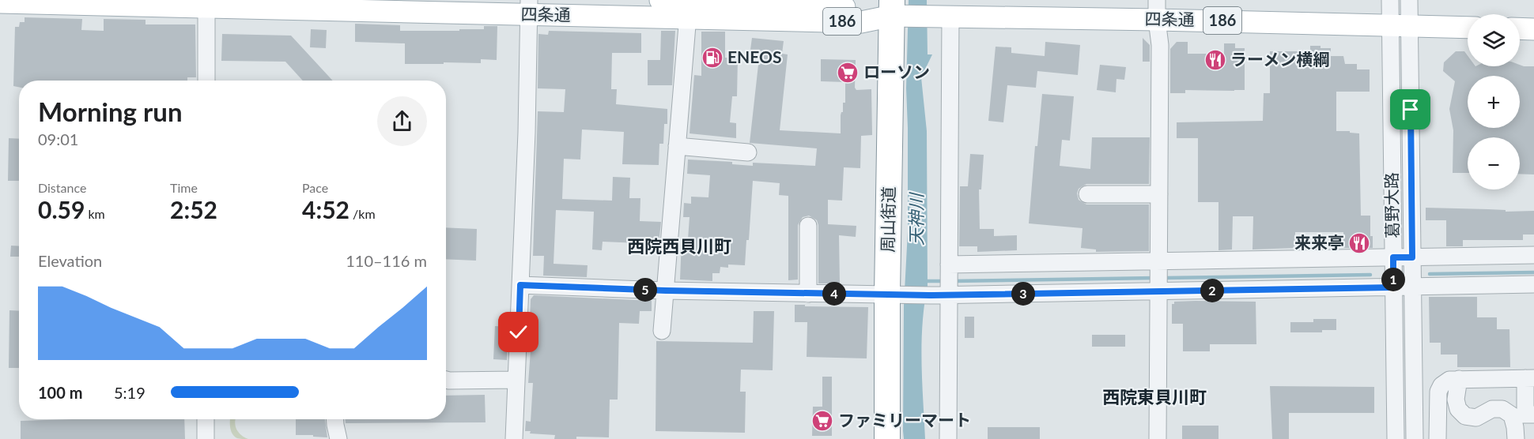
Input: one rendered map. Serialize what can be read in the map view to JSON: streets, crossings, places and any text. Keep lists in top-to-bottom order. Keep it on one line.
{"streets":{"highway":["周山街道"],"main road":["四条通","186"],"street":["葛野大路"]},"crossings":[["四条通","葛野大路"],["四条通","周山街道"]],"districts":["西院西貝川町","西院東貝川町"],"water":["天神川"],"places":{"fuel station":["ENEOS"],"restaurant":["ラーメン横綱","来来亭"],"supermarket":["ローソン","ファミリーマート"]},"page":{"map_buttons":["+","−"],"heading":["Morning run","09:01"],"stats":[["Distance","0.59 km"],["Time","2:52"],["Pace","4:52 /km"]],"chart":["Elevation","110–116 m"],"pins":["1","5","2","3","4"],"list":[{"name":"100 m","note":"5:19"}]}}
